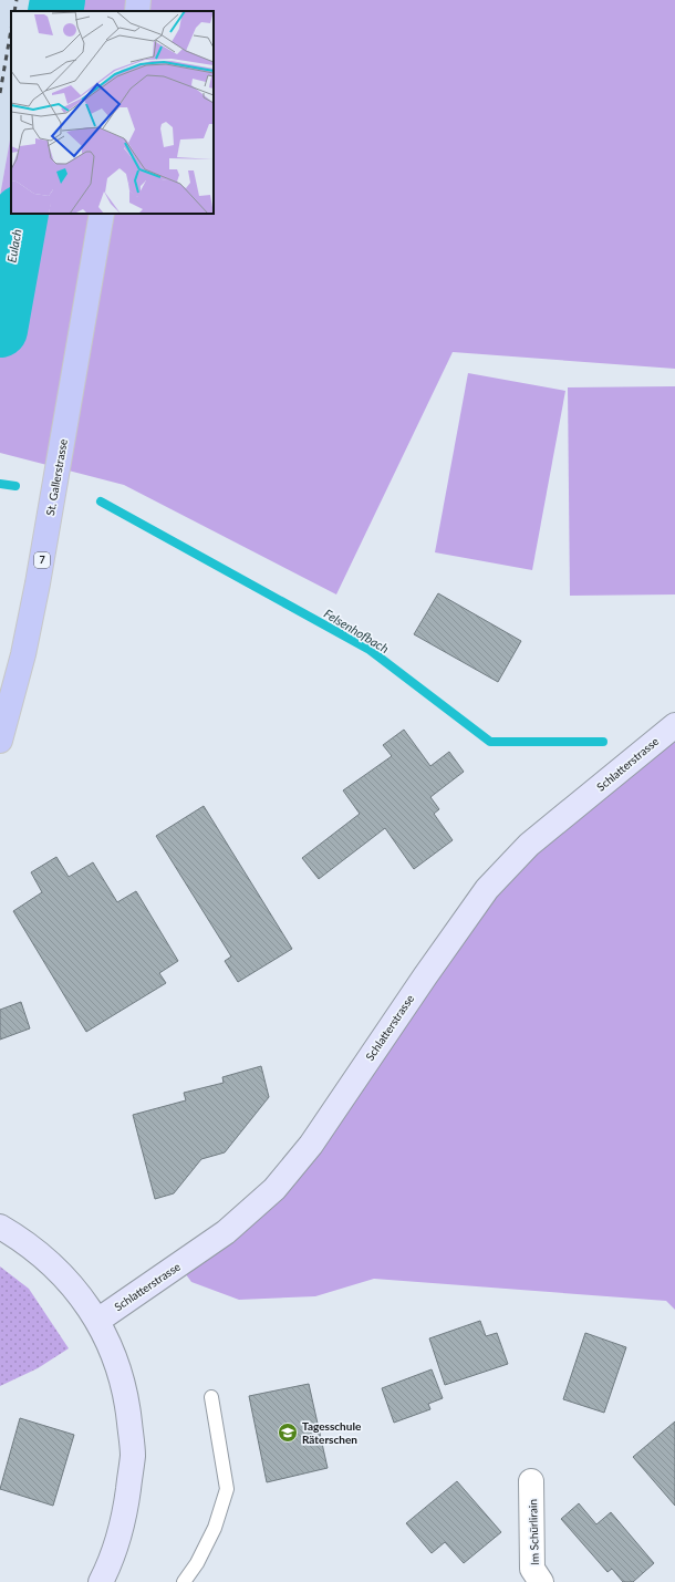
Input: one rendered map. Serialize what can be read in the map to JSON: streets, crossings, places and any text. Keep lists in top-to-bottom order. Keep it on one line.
{"streets":{"main road":["St. Gallerstrasse","7"],"street":["Schlatterstrasse","Im Schürlirain"]},"water":["Eulach","Felsenhofbach"],"places":{"school or university":["Tagesschule Räterschen"]}}
